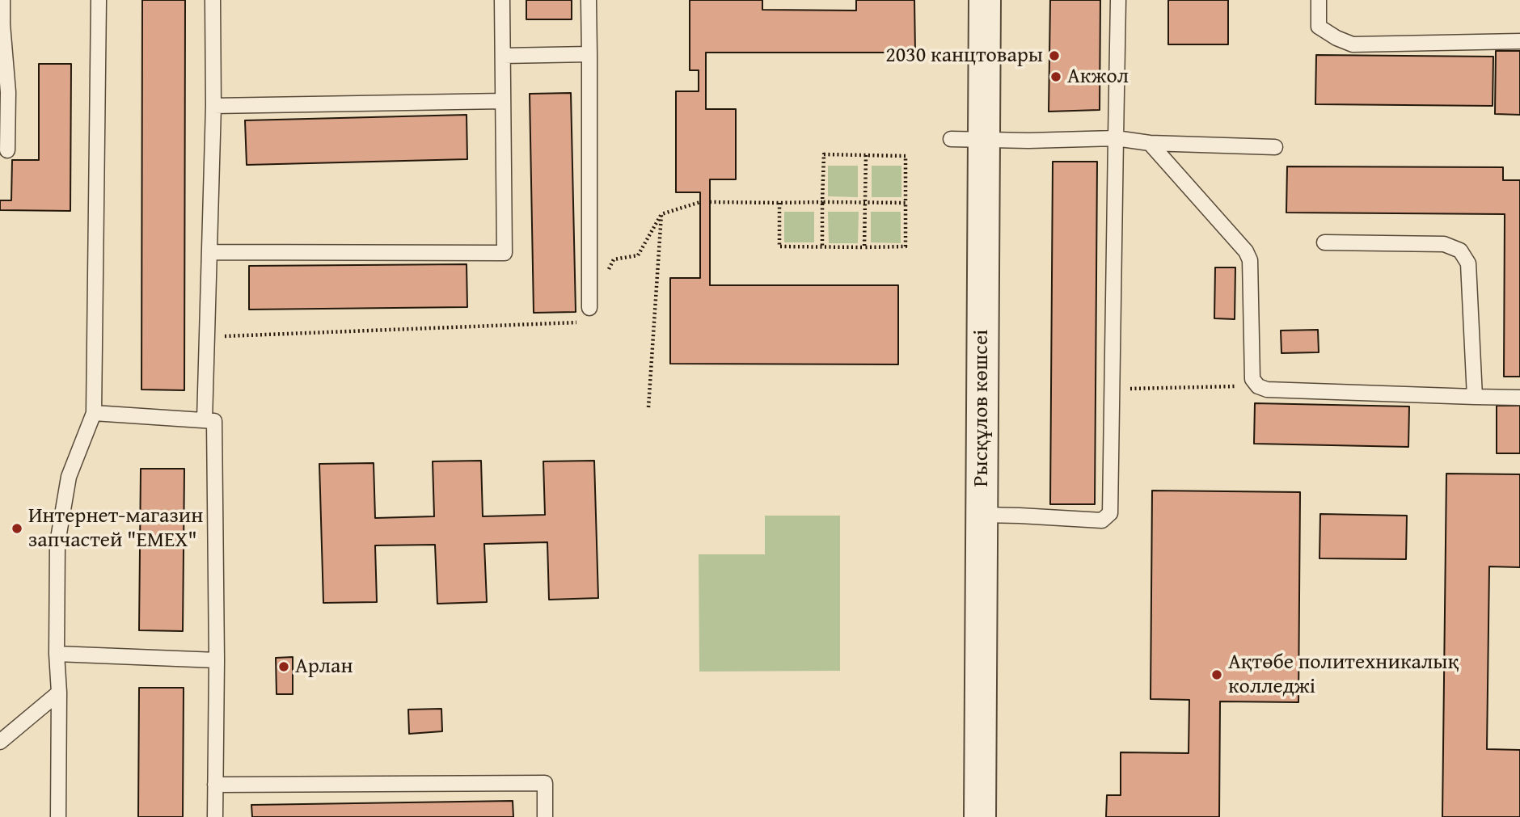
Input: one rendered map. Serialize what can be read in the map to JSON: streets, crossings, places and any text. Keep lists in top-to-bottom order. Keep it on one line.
{"streets":{"street":["Рысқұлов көшсеі"]},"places":["2030 канцтовары","Акжол","Интернет-магазин запчастей \"EMEX\"","Арлан","Ақтөбе политехникалық колледжі"]}
